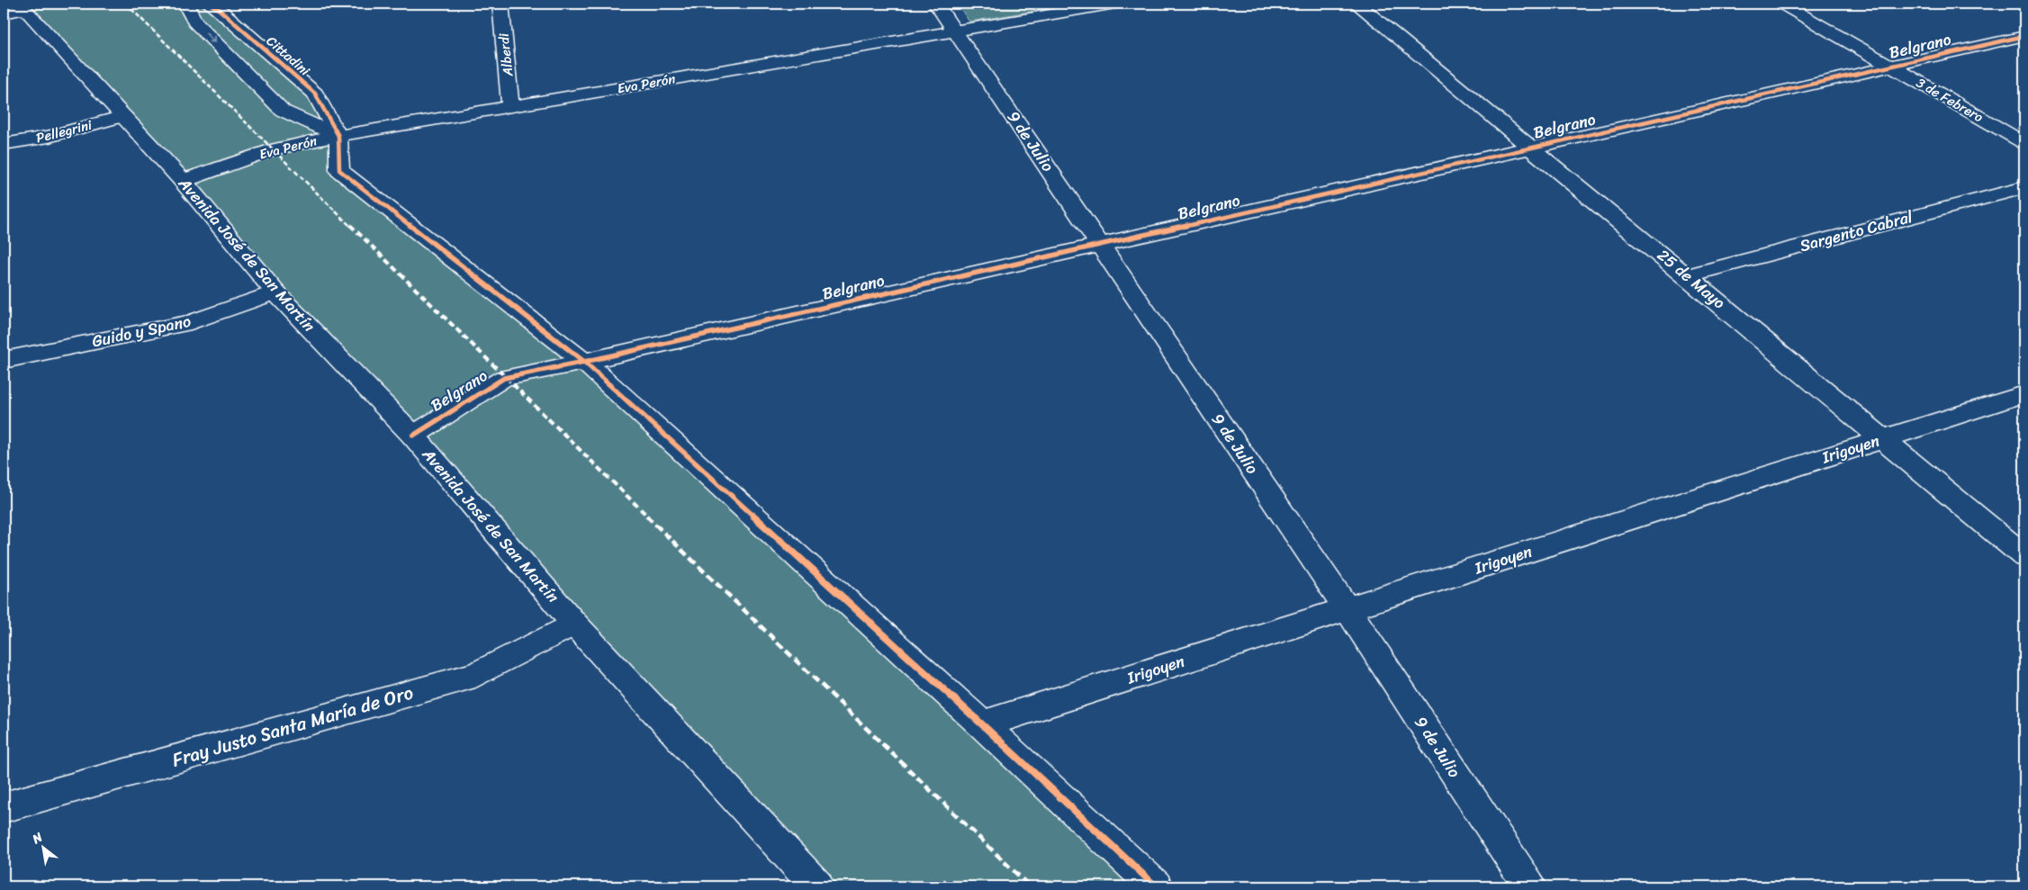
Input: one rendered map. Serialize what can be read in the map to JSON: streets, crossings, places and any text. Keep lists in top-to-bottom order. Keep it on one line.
{"streets":{"street":["Belgrano","Alberdi","Cittadini","Eva Perón","3 de Febrero","Pellegrini","9 de Julio","Sargento Cabral","Avenida José de San Martín","25 de Mayo","Guido y Spano","Irigoyen","Fray Justo Santa María de Oro"]},"crossings":[["Belgrano","3 de Febrero"],["Belgrano","9 de Julio"],["Belgrano","Avenida José de San Martín"],["Belgrano","25 de Mayo"],["Alberdi","Eva Perón"],["Cittadini","Eva Perón"],["Eva Perón","9 de Julio"],["Eva Perón","Avenida José de San Martín"],["Pellegrini","Avenida José de San Martín"],["9 de Julio","Irigoyen"],["Sargento Cabral","25 de Mayo"],["Avenida José de San Martín","Guido y Spano"],["Avenida José de San Martín","Fray Justo Santa María de Oro"],["25 de Mayo","Irigoyen"]],"north":"top left"}
